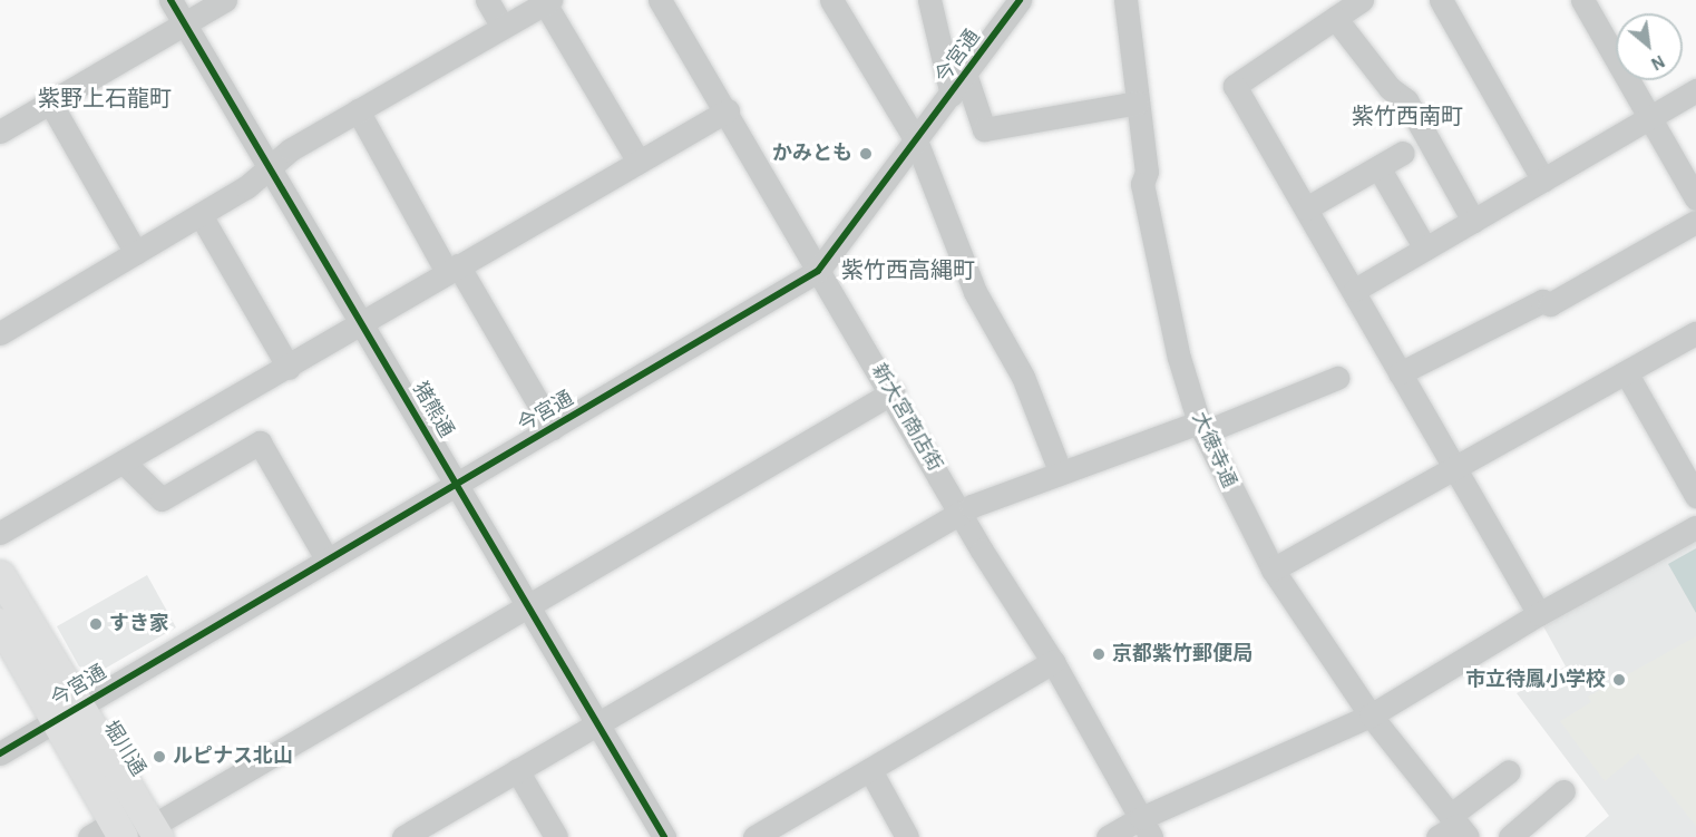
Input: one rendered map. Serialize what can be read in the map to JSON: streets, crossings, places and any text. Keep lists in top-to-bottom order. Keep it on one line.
{"streets":{"street":["今宮通","猪熊通","新大宮商店街","大徳寺通"]},"crossings":[["今宮通","猪熊通"],["今宮通","新大宮商店街"]],"districts":["紫野上石龍町","紫竹西南町","紫竹西高縄町"],"places":["かみとも","すき家","京都紫竹郵便局","市立待鳳小学校","ルピナス北山"],"north":"bottom right"}
